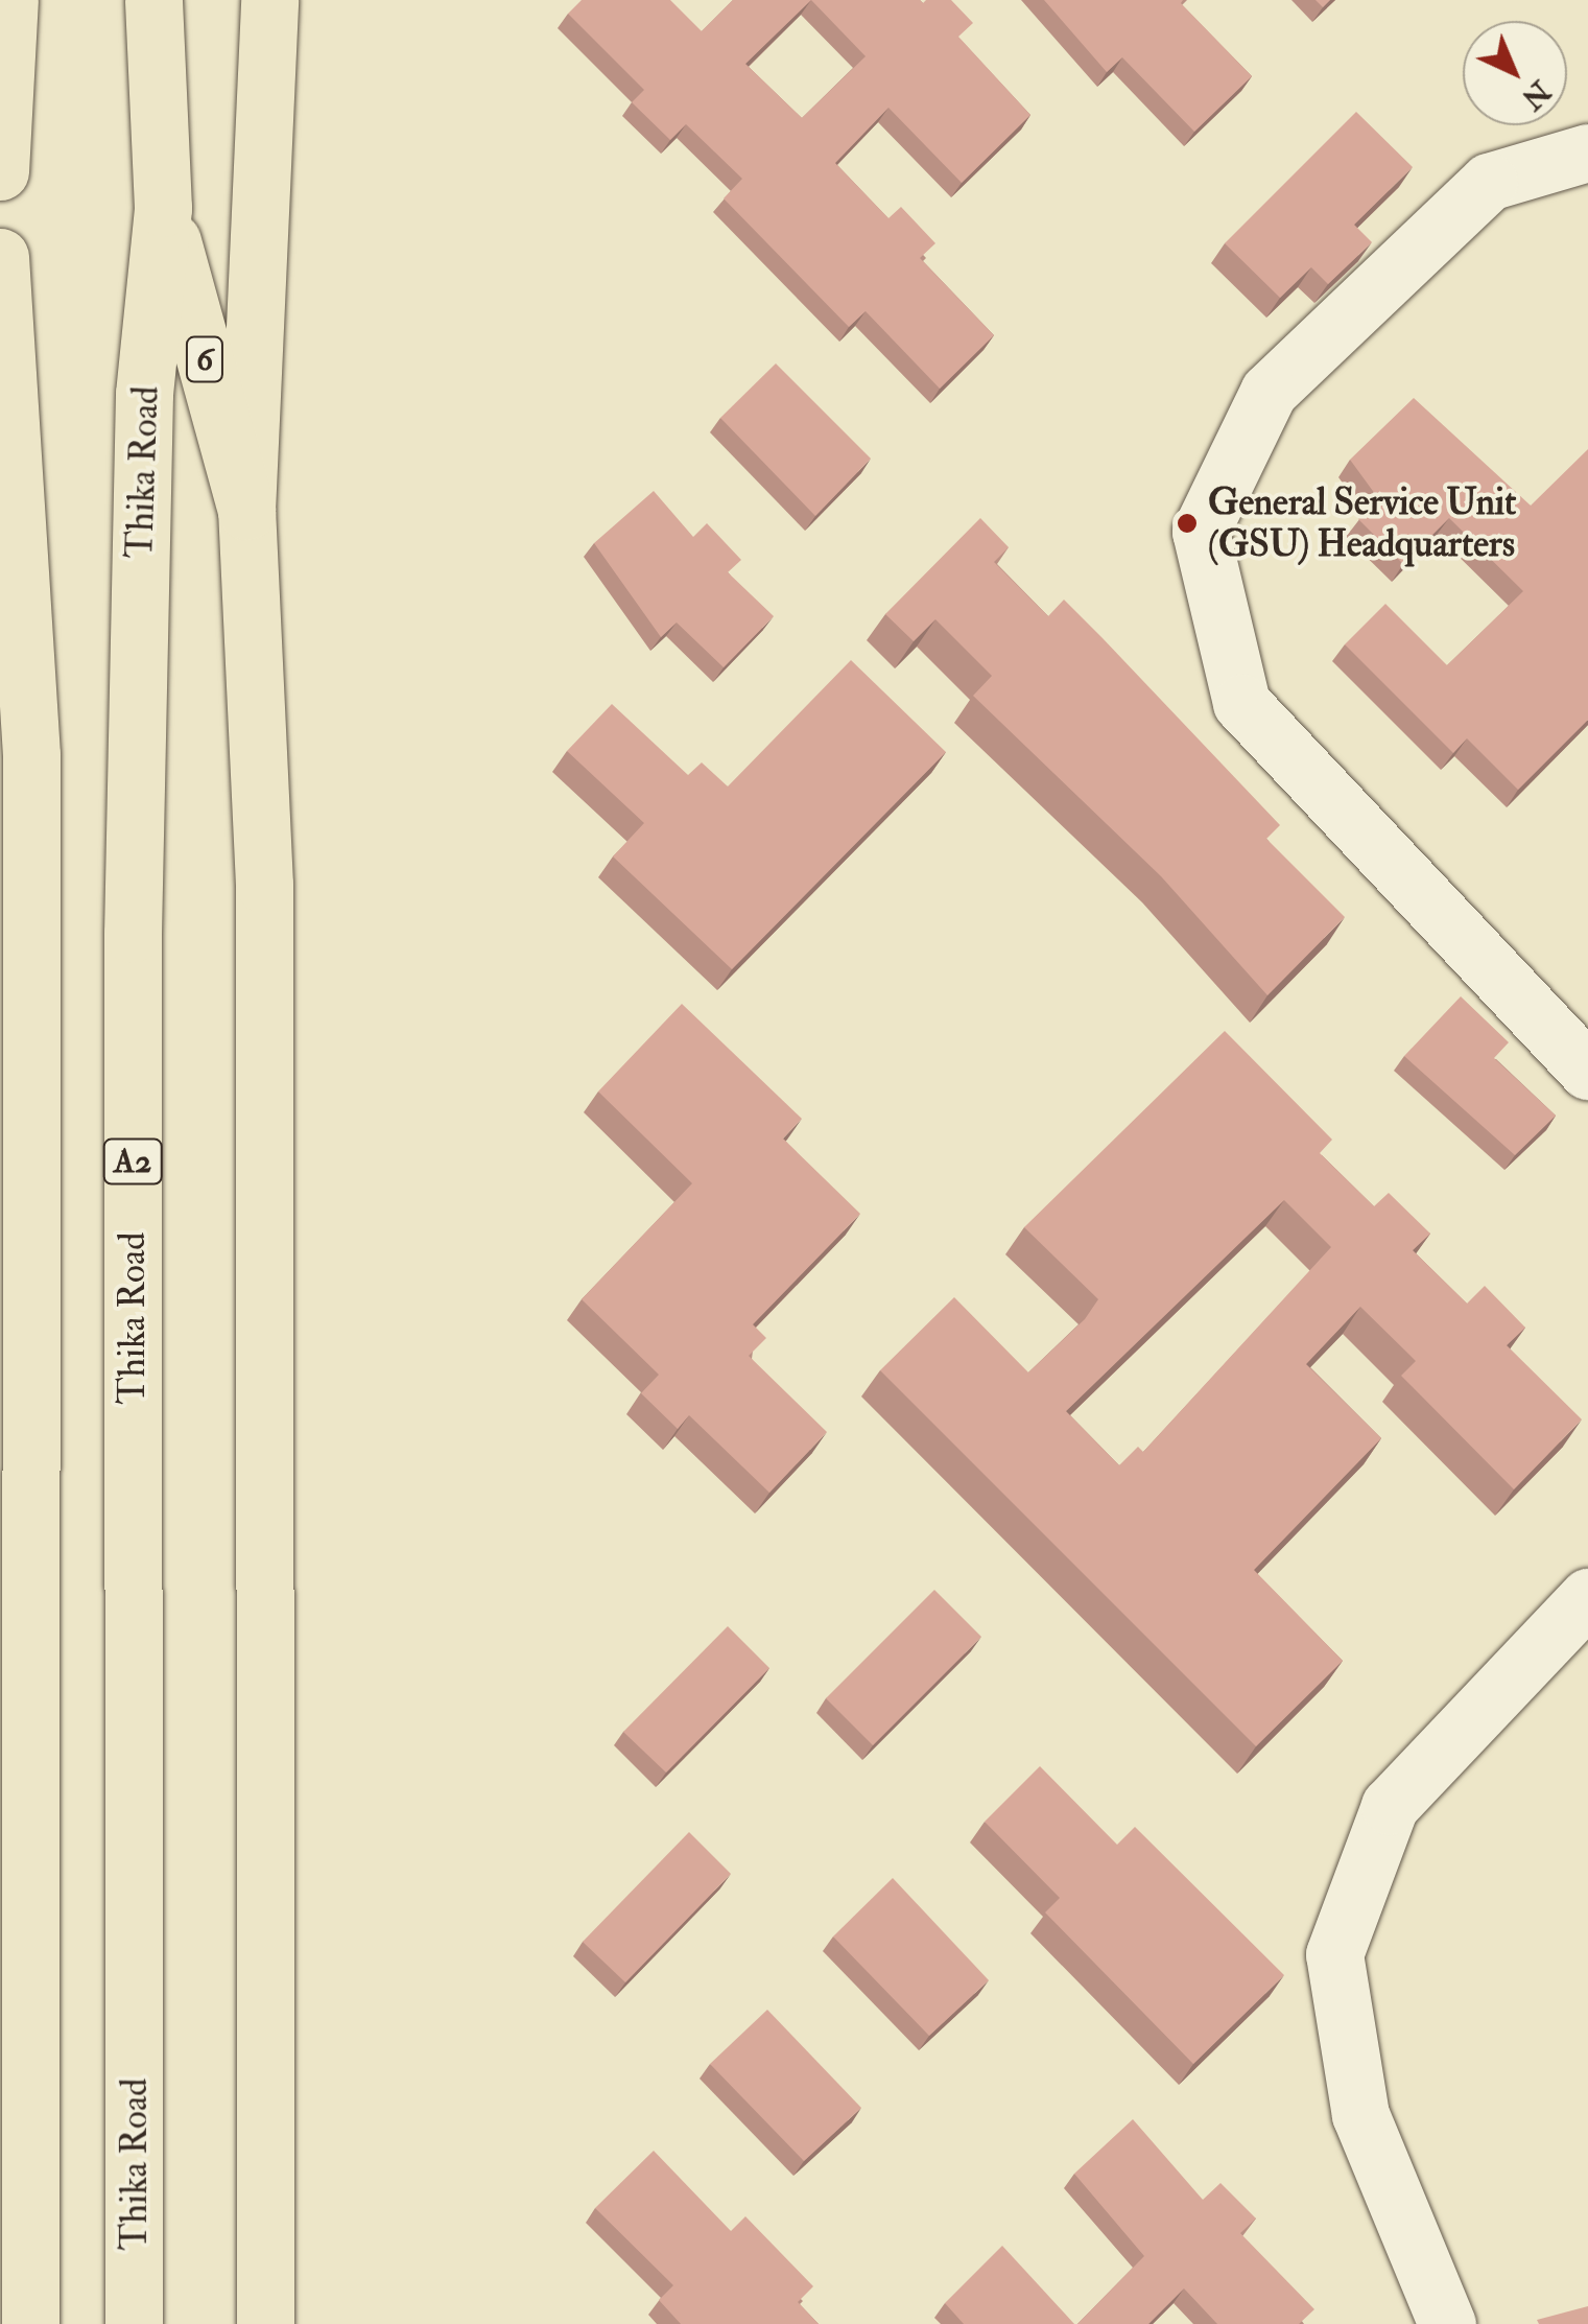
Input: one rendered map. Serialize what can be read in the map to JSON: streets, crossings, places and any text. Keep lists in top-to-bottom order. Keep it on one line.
{"streets":{"main road":["6","Thika Road","A2"]},"crossings":[["6","Thika Road"]],"places":["General Service Unit (GSU) Headquarters"],"north":"bottom right"}
